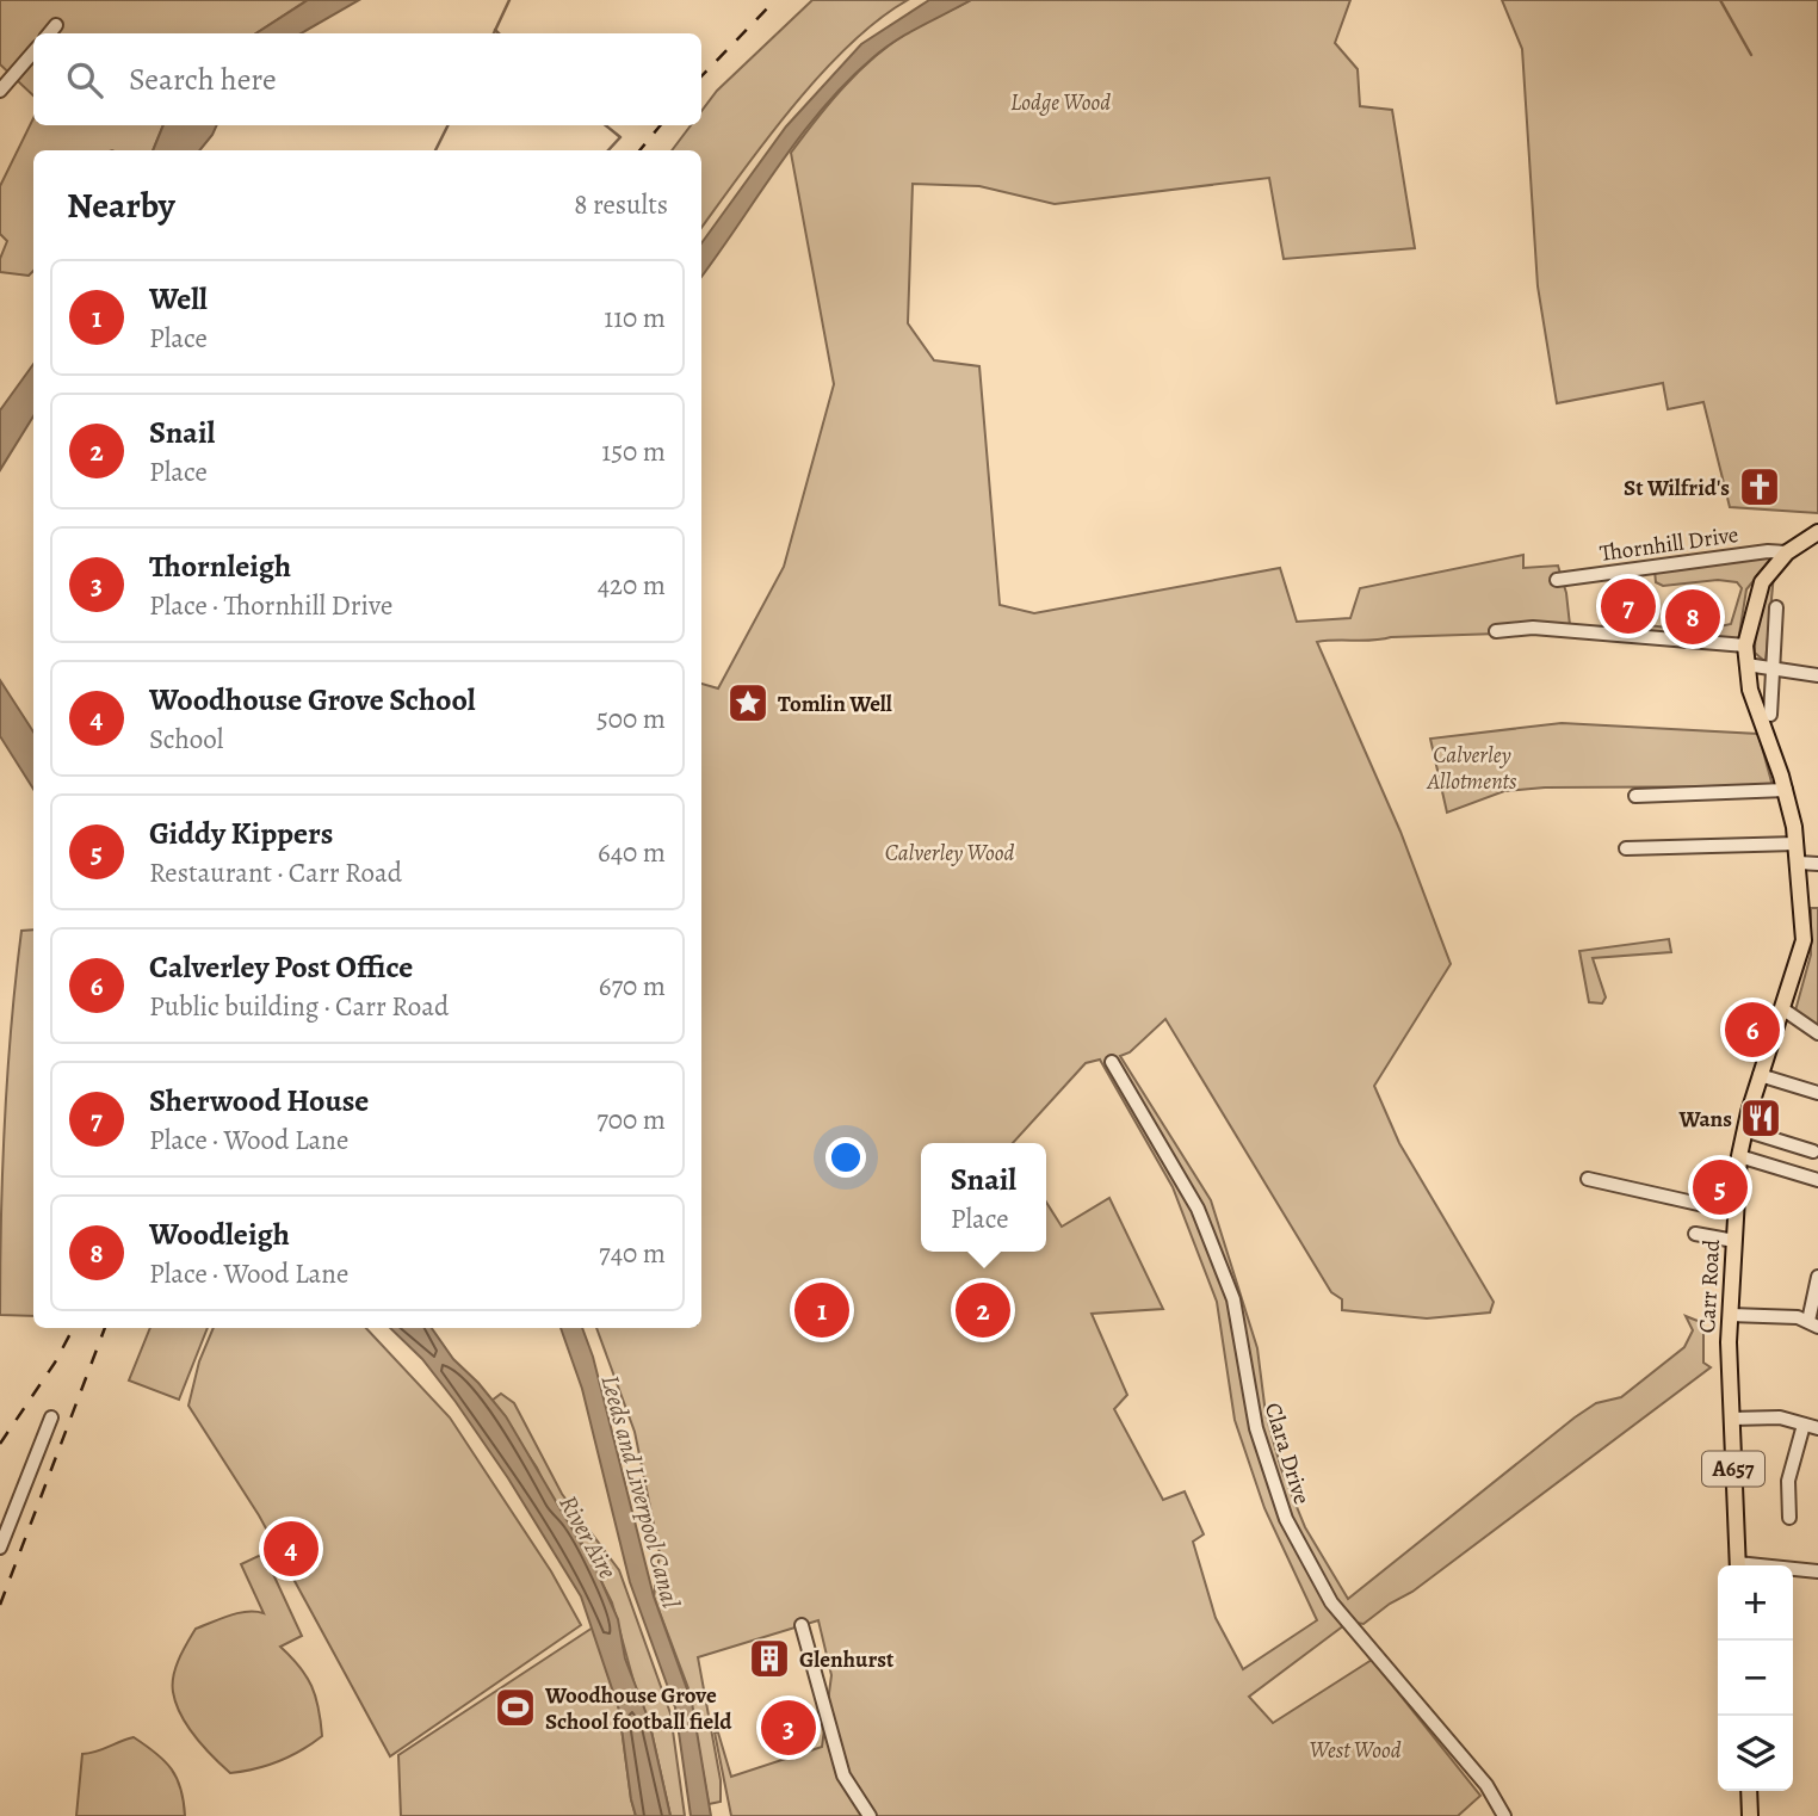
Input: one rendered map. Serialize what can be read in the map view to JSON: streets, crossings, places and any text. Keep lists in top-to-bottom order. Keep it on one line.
{"streets":{"main road":["Carr Road","A657"],"street":["Thornhill Drive","Clara Drive"]},"crossings":[["Thornhill Drive","Carr Road"],["Thornhill Drive","A657"],["Carr Road","A657"]],"water":["Leeds and Liverpool Canal","River Aire"],"parks":["Lodge Wood","Calverley Allotments","Calverley Wood","West Wood"],"places":{"church":["St Wilfrid's"],"place":["Tomlin Well"],"restaurant":["Wans"],"building":["Glenhurst"],"sports":["Woodhouse Grove School football field"]},"page":{"search":"Search here","heading":["Nearby","8 results"],"list":[{"mark":"1","name":"Well","note":"Place","value":"110 m"},{"mark":"2","name":"Snail","note":"Place","value":"150 m"},{"mark":"3","name":"Thornleigh","note":"Place · Thornhill Drive","value":"420 m"},{"mark":"4","name":"Woodhouse Grove School","note":"School","value":"500 m"},{"mark":"5","name":"Giddy Kippers","note":"Restaurant · Carr Road","value":"640 m"},{"mark":"6","name":"Calverley Post Office","note":"Public building · Carr Road","value":"670 m"},{"mark":"7","name":"Sherwood House","note":"Place · Wood Lane","value":"700 m"},{"mark":"8","name":"Woodleigh","note":"Place · Wood Lane","value":"740 m"}],"pins":["7","8","6","5","1","2","4","3"],"popup":["Snail","Place"],"map_buttons":["+","−"]}}
